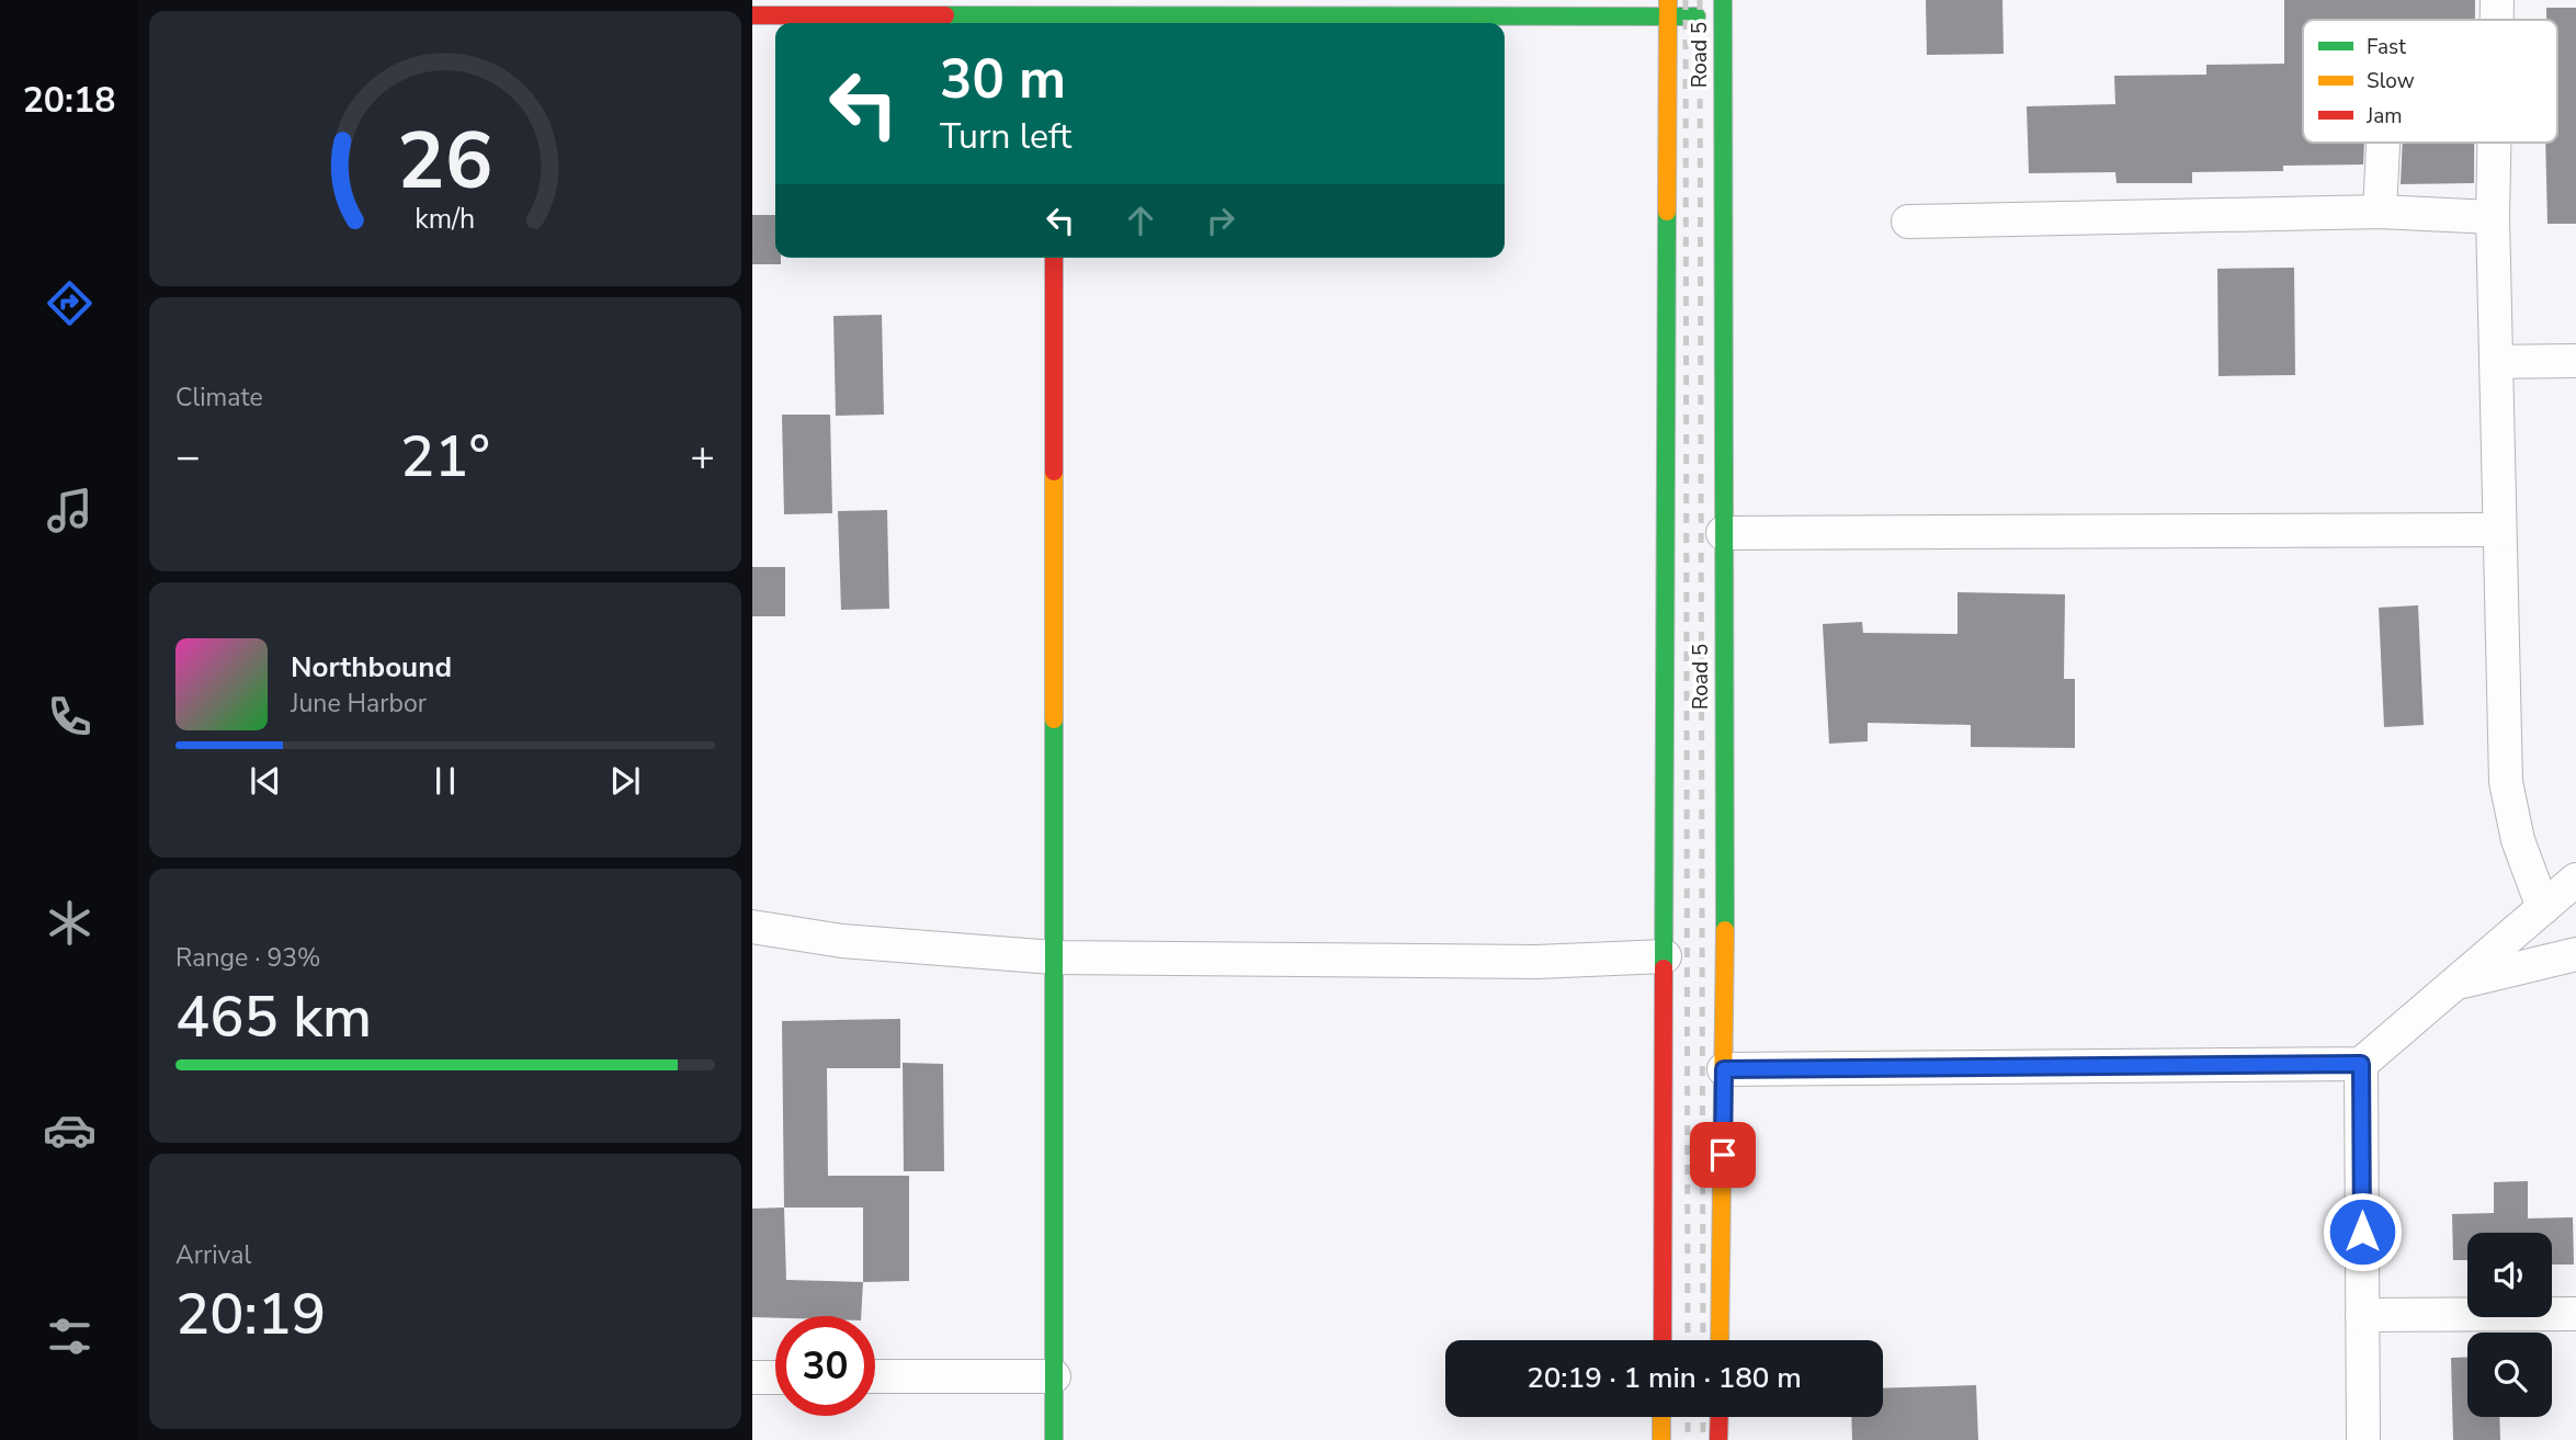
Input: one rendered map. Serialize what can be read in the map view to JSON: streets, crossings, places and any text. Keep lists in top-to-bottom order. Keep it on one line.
{"streets":{"street":["Road 5"]},"legend":["Fast","Slow","Jam"],"page":{"tabs":"20:18","turn":["30 m","Turn left"],"tile":["Climate",["Range · 93%","465 km"],["Arrival","20:19"]],"heat":["−","21°","+"],"song":["Northbound","June Harbor"],"limit":"30","trip":"20:19 · 1 min · 180 m","gauge":["26","km/h"]}}
